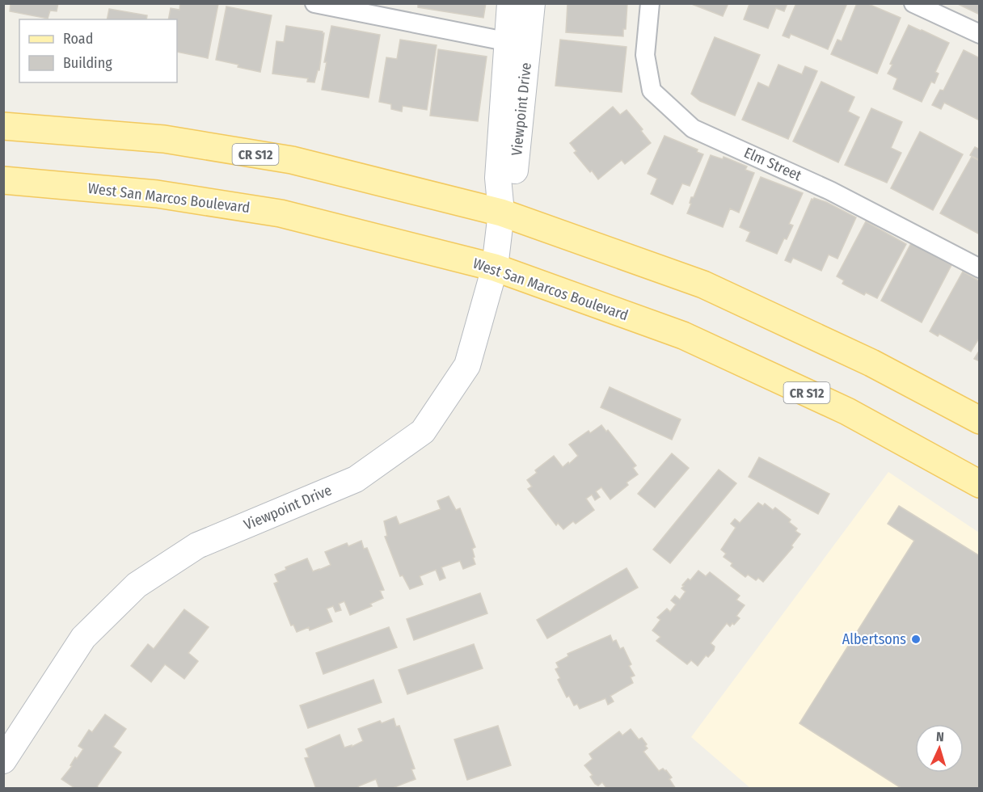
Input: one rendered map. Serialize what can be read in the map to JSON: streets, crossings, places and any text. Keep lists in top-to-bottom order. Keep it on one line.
{"streets":{"main road":["CR S12","West San Marcos Boulevard"],"street":["Viewpoint Drive","Elm Street"]},"crossings":[["Viewpoint Drive","CR S12"],["Viewpoint Drive","West San Marcos Boulevard"]],"places":["Albertsons"],"legend":["Road","Building"],"north":"top"}
